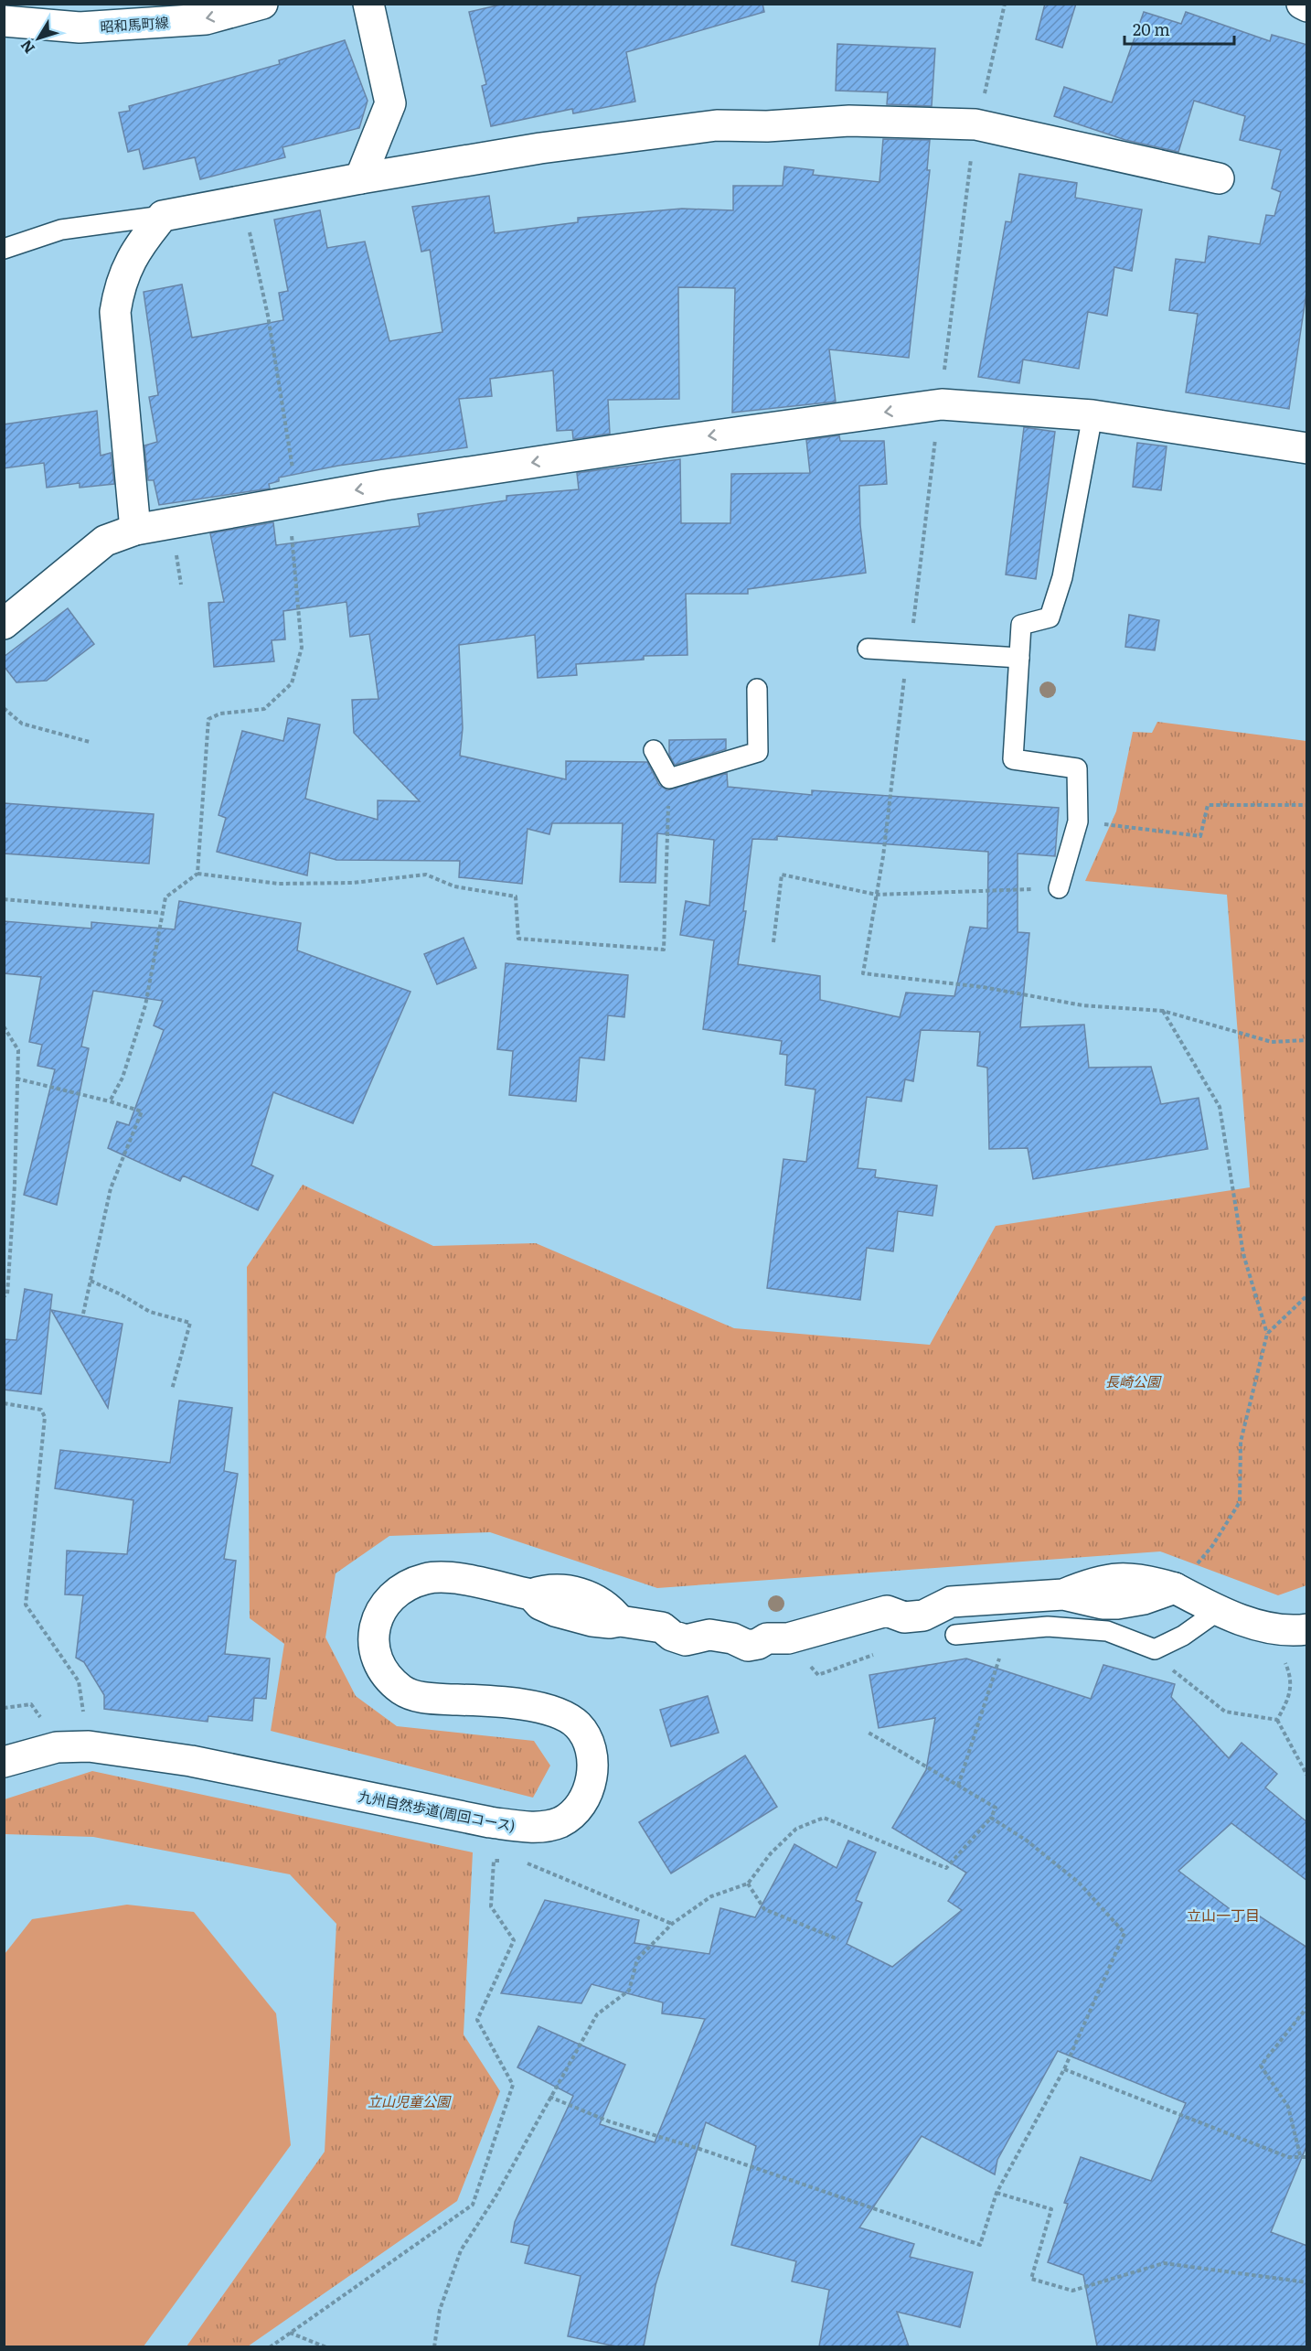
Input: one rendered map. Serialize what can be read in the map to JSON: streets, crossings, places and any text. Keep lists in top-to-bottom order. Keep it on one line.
{"streets":{"main road":["昭和馬町線","九州自然歩道(周回コース)"]},"districts":["立山一丁目"],"parks":["長崎公園","立山児童公園"],"scale_bar":"20 m","north":"bottom left"}
